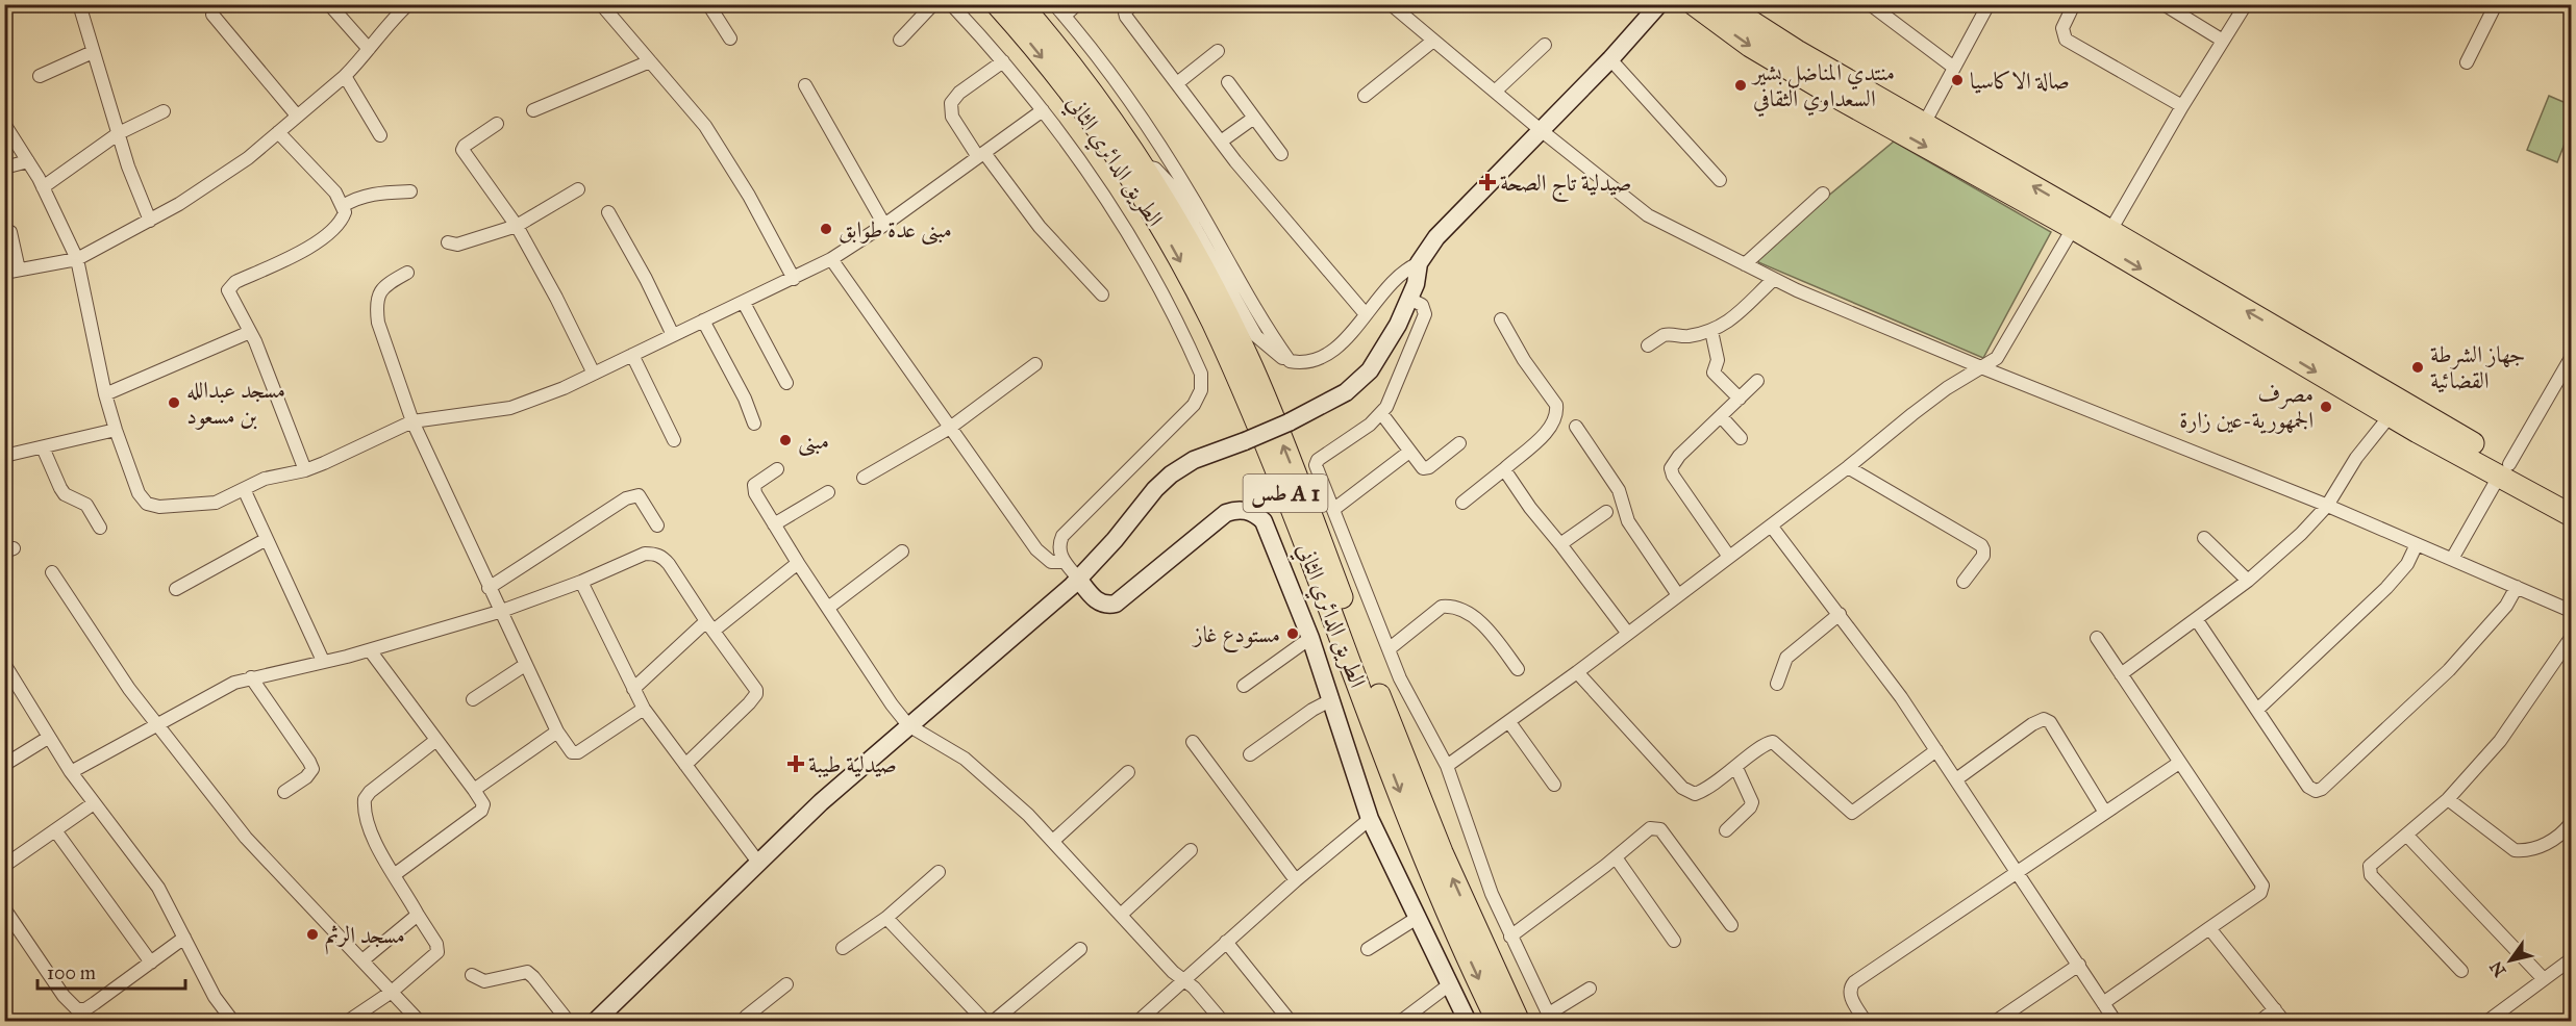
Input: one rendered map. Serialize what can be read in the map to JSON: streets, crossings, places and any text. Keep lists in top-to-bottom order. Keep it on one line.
{"streets":{"highway":["الطريق الدائري الثاني","طس A 1"]},"places":{"other":["صالة الاكاسيا","منتدي المناضل بشير السعداوي الثقافي","مبنى عدة طوابق","جهاز الشرطة القضائية","مسجد عبدالله بن مسعود","مصرف الجمهورية-عين زارة","مبنى","مستودع غاز","مسجد الرثم"],"health":["صيدلية تاج الصحة","صيدلية طيبة"]},"scale_bar":"100 m","north":"bottom left"}
